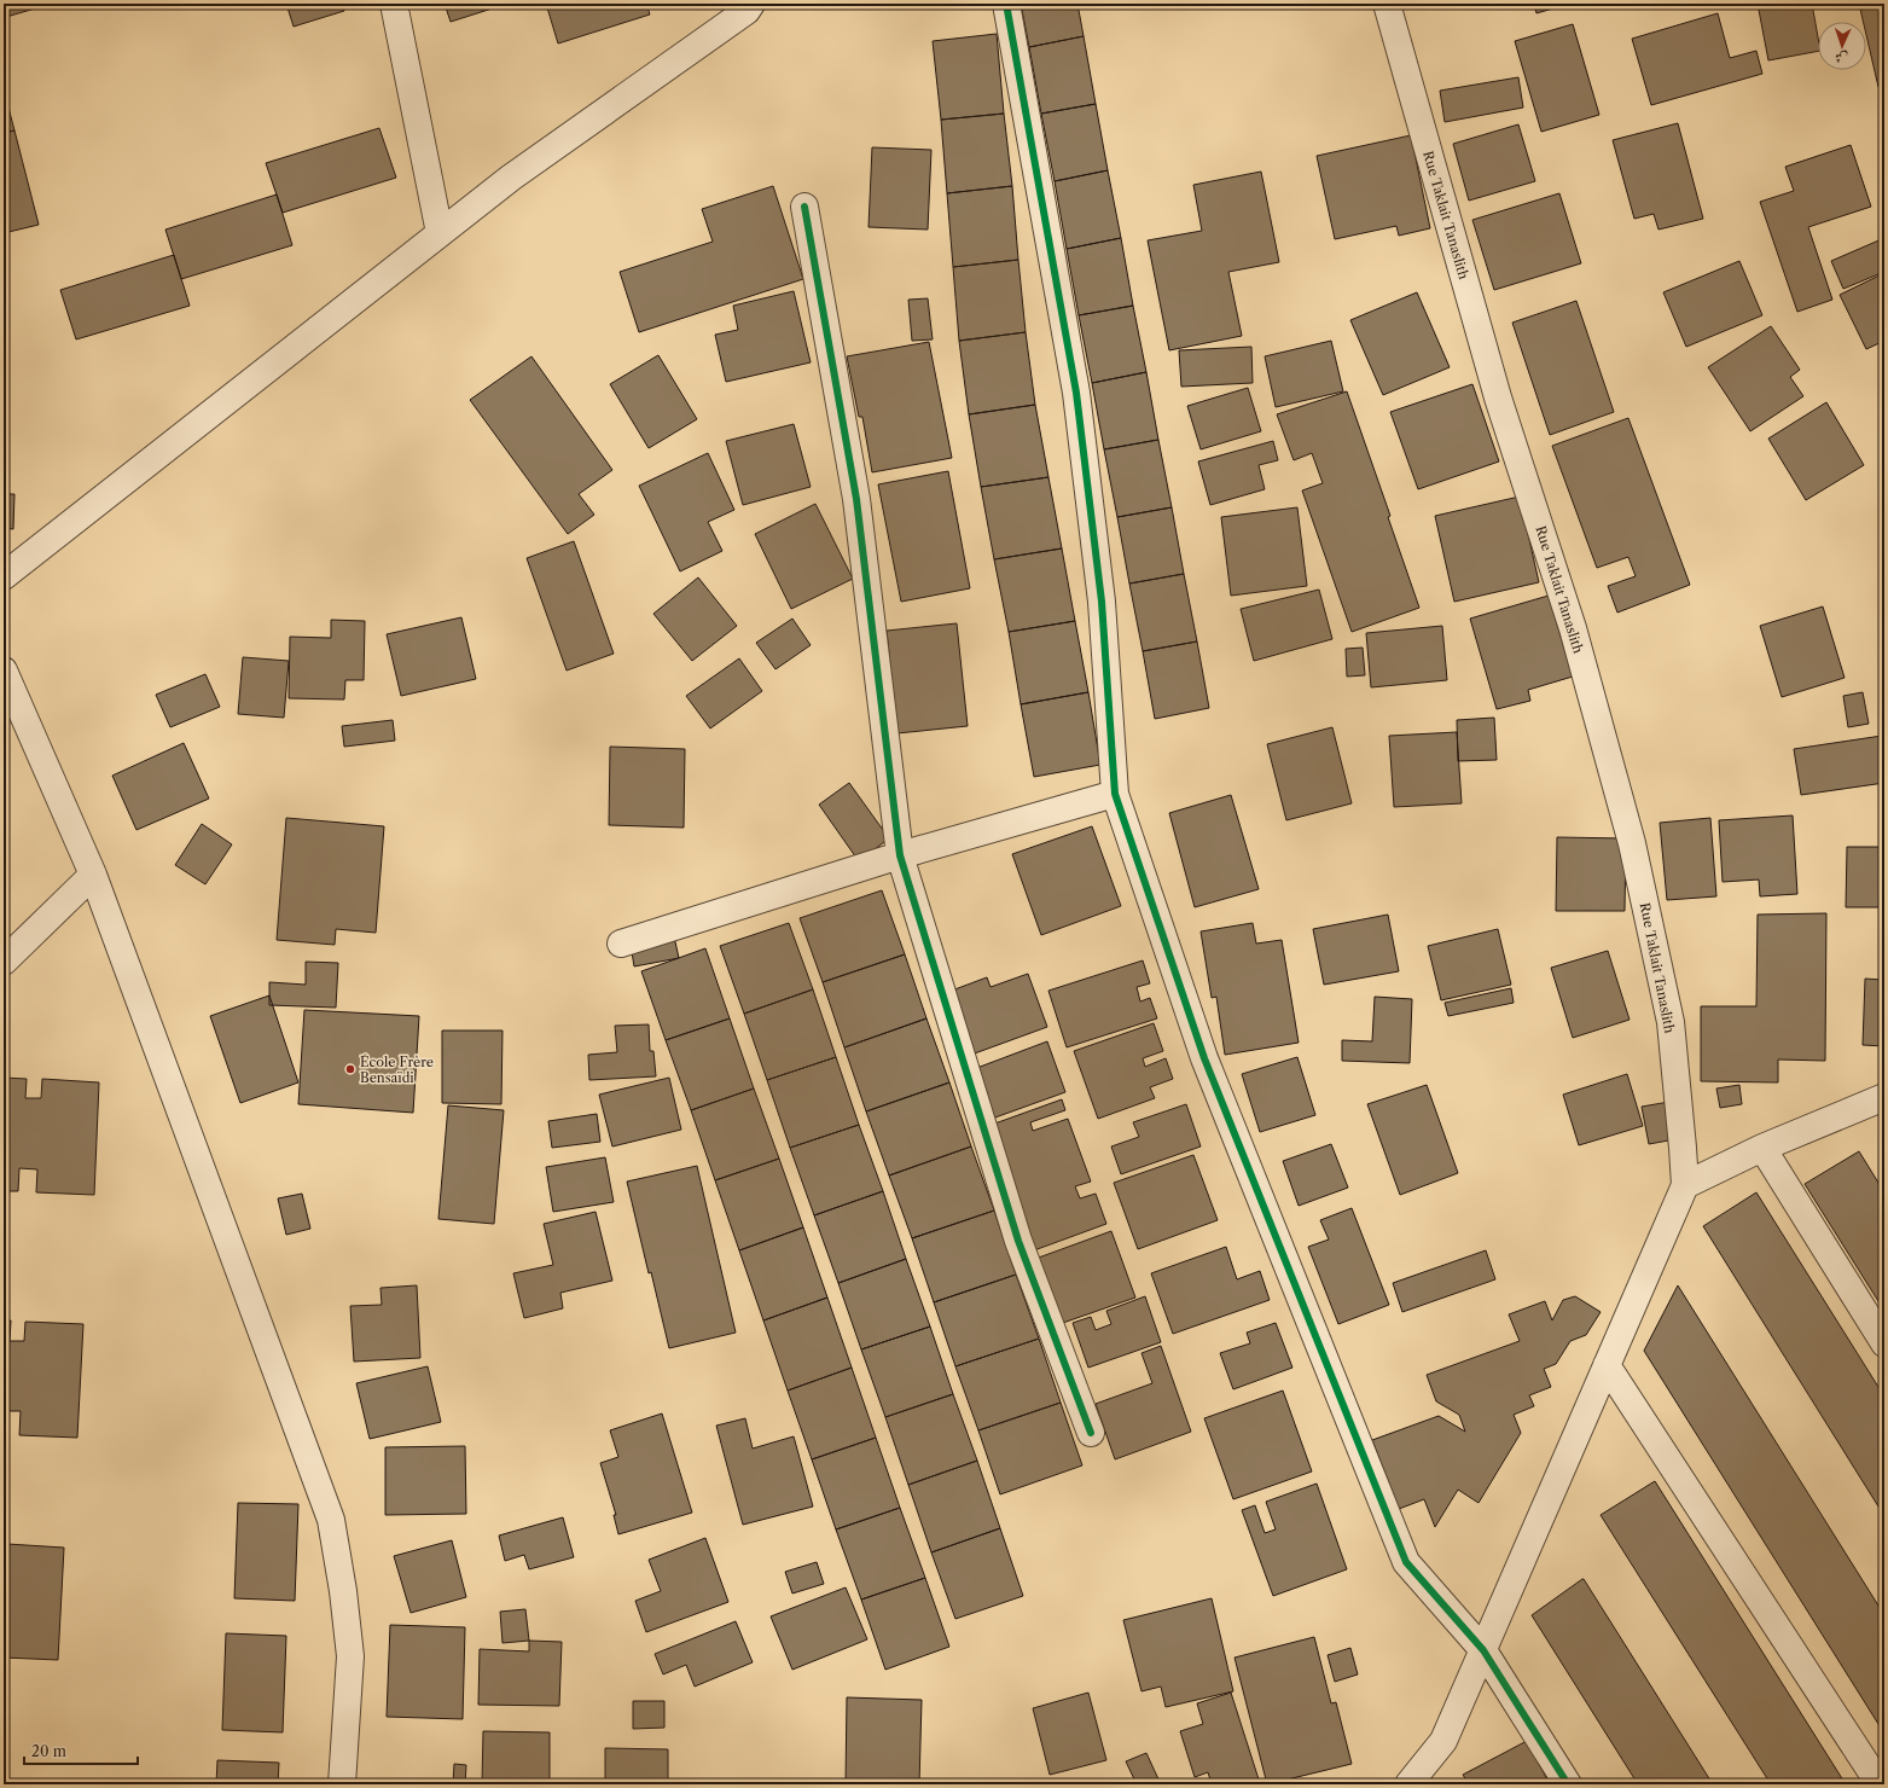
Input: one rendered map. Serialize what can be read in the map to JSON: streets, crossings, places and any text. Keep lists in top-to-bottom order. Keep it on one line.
{"streets":{"street":["Rue Taklait Tanaslith"]},"places":["École Frère Bensaïdi"],"scale_bar":"20 m","north":"bottom"}
